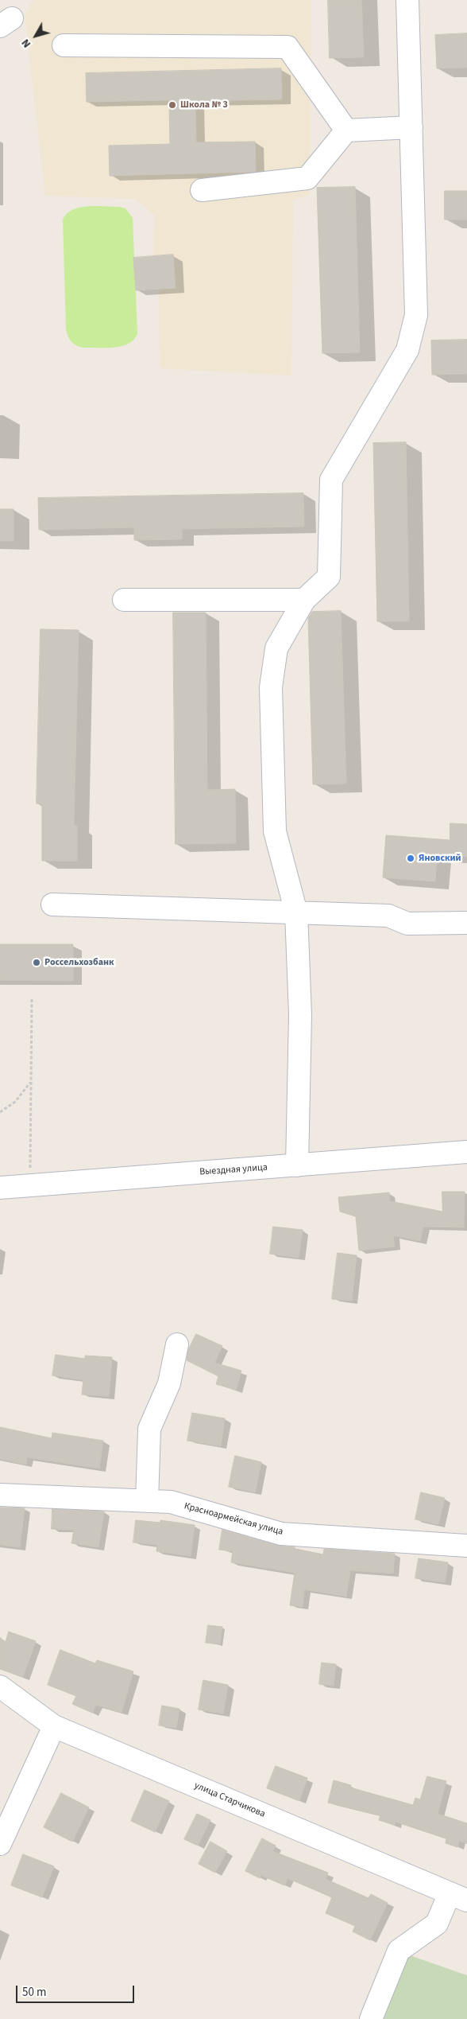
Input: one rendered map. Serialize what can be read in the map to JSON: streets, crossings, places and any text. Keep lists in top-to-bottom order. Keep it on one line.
{"streets":{"street":["Выездная улица","Красноармейская улица","улица Старчикова"]},"places":["Школа № 3","Яновский","Россельхозбанк"],"scale_bar":"50 m","north":"bottom left"}
